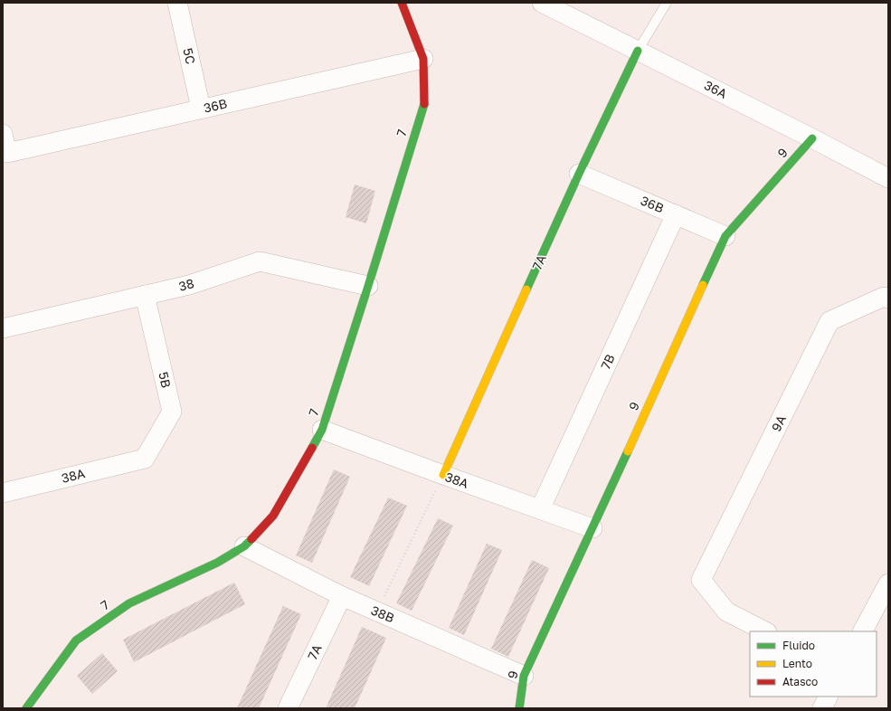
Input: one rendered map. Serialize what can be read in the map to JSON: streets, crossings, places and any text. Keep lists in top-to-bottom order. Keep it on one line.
{"streets":{"street":["5C","36A","36B","7","9","7A","38","7B","5B","9A","38A","38B"]},"crossings":[["5C","36B"],["36A","9"],["36A","7A"],["36B","7"],["36B","9"],["36B","7A"],["36B","7B"],["7","38"],["7","38A"],["7","38B"],["9","38A"],["9","38B"],["7A","38A"],["7A","38B"],["38","5B"],["7B","38A"],["5B","38A"]],"legend":["Fluido","Lento","Atasco"]}
